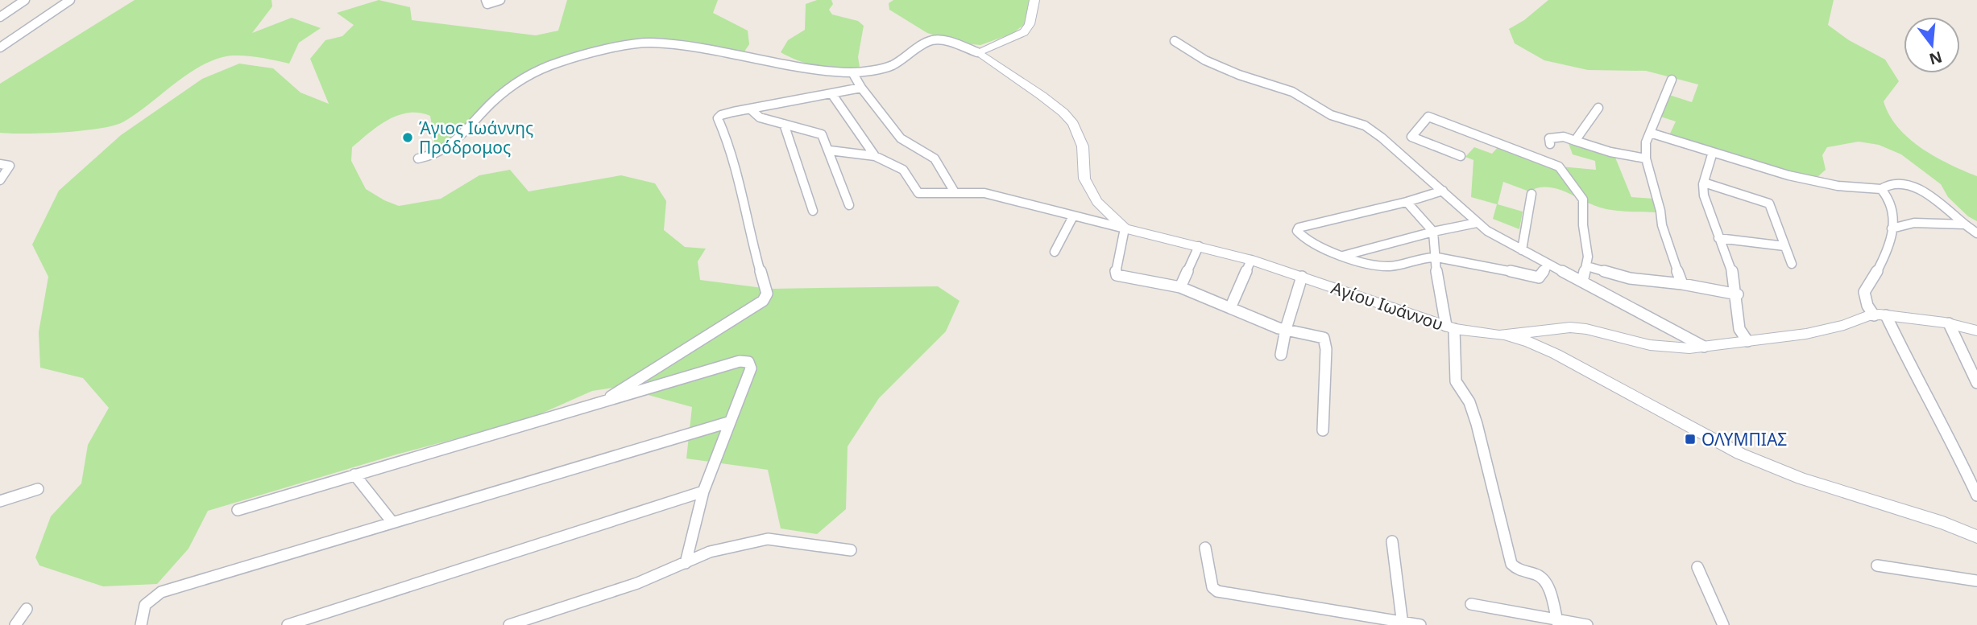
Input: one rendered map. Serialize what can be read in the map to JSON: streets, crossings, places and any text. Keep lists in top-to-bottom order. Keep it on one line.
{"streets":{"street":["Αγίου Ιωάννου"]},"places":{"other":["Άγιος Ιωάννης Πρόδρομος"],"transit":["ΟΛΥΜΠΙΑΣ"]},"north":"bottom"}
